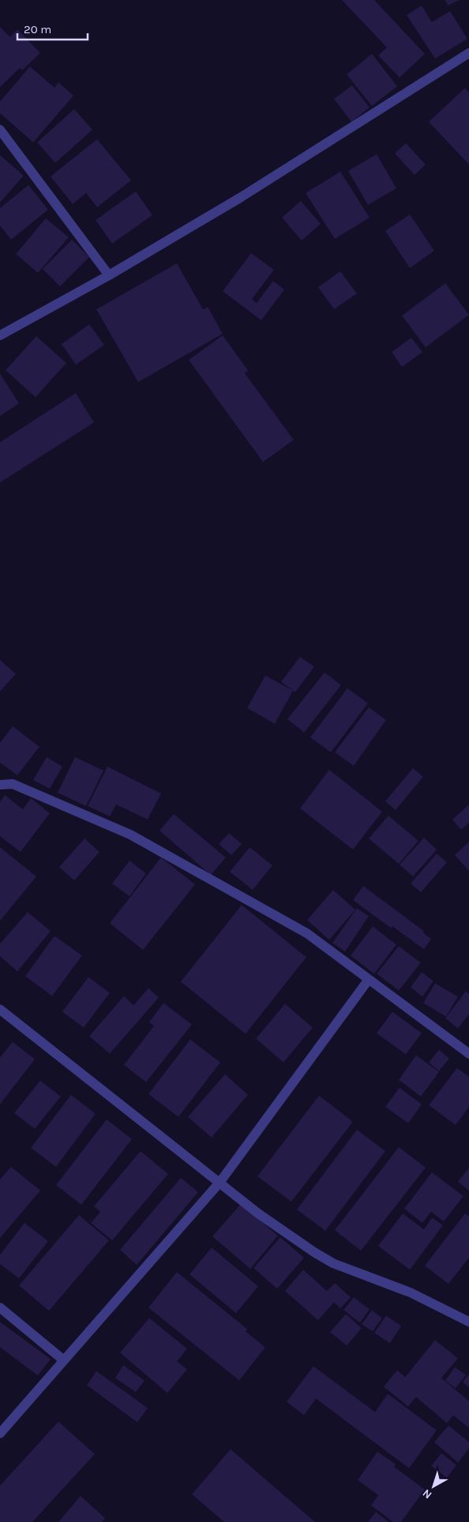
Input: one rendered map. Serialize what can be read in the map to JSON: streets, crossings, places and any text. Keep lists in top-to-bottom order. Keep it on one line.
{"scale_bar":"20 m","north":"bottom left"}
